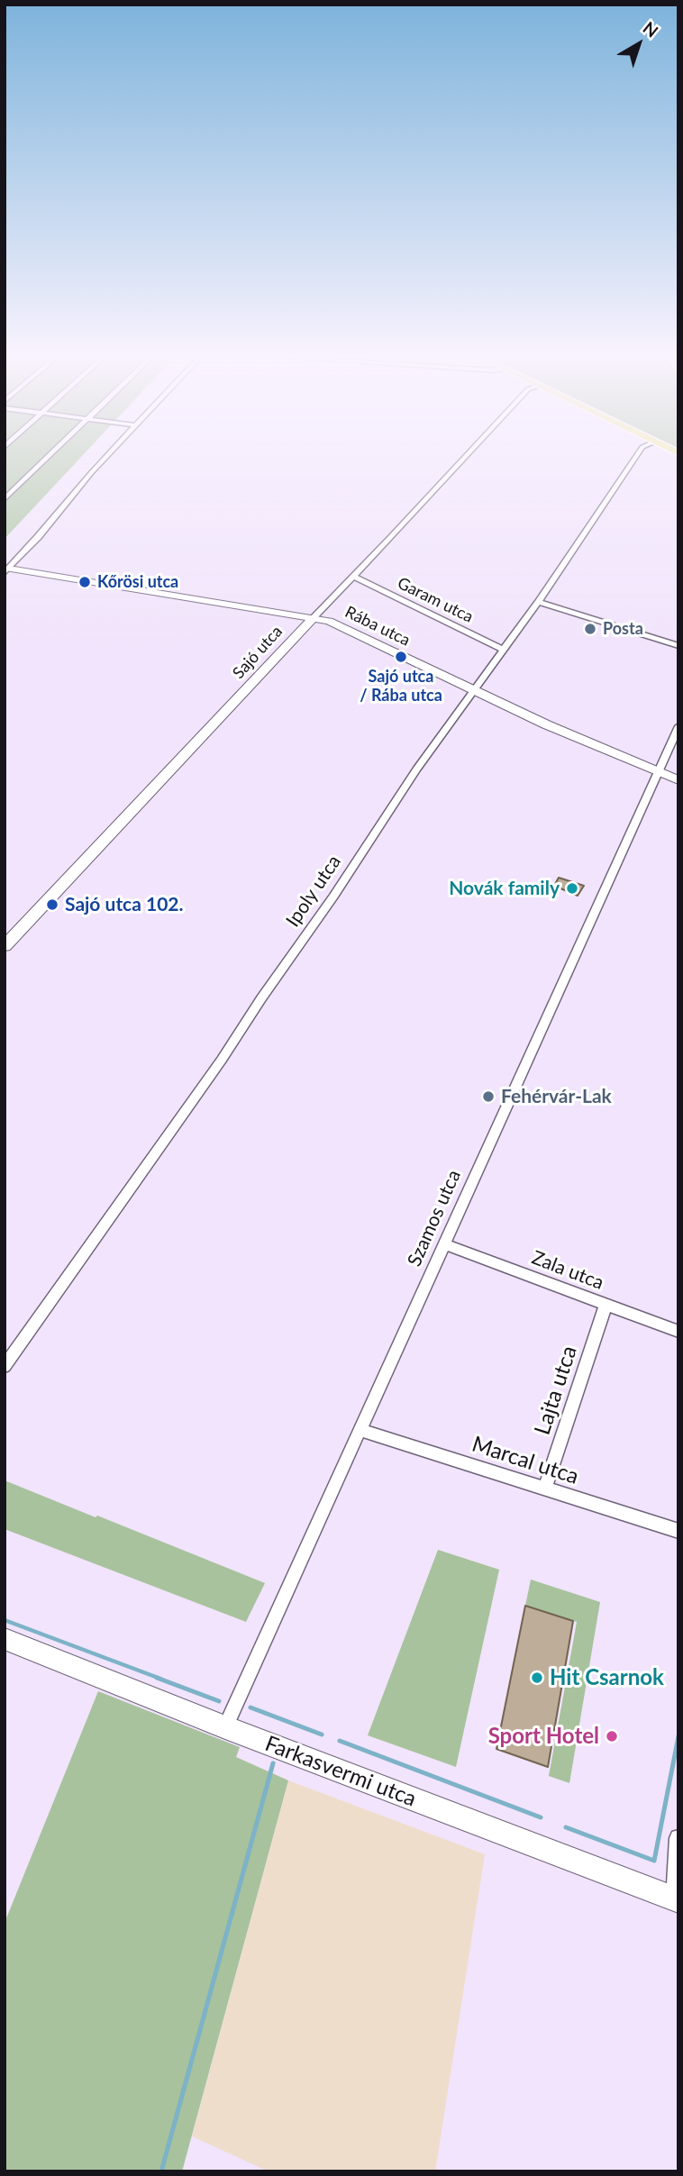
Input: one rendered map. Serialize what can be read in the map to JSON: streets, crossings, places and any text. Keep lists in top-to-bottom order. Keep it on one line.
{"streets":{"street":["Garam utca","Rába utca","Sajó utca","Ipoly utca","Szamos utca","Zala utca","Lajta utca","Marcal utca","Farkasvermi utca"]},"crossings":[["Garam utca","Sajó utca"],["Garam utca","Ipoly utca"],["Rába utca","Sajó utca"],["Rába utca","Ipoly utca"],["Rába utca","Szamos utca"],["Szamos utca","Zala utca"],["Szamos utca","Marcal utca"],["Szamos utca","Farkasvermi utca"],["Zala utca","Lajta utca"],["Lajta utca","Marcal utca"]],"places":["Kőrösi utca","Posta","Sajó utca / Rába utca","Novák family","Sajó utca 102.","Fehérvár-Lak","Hit Csarnok","Sport Hotel"],"north":"top right"}
